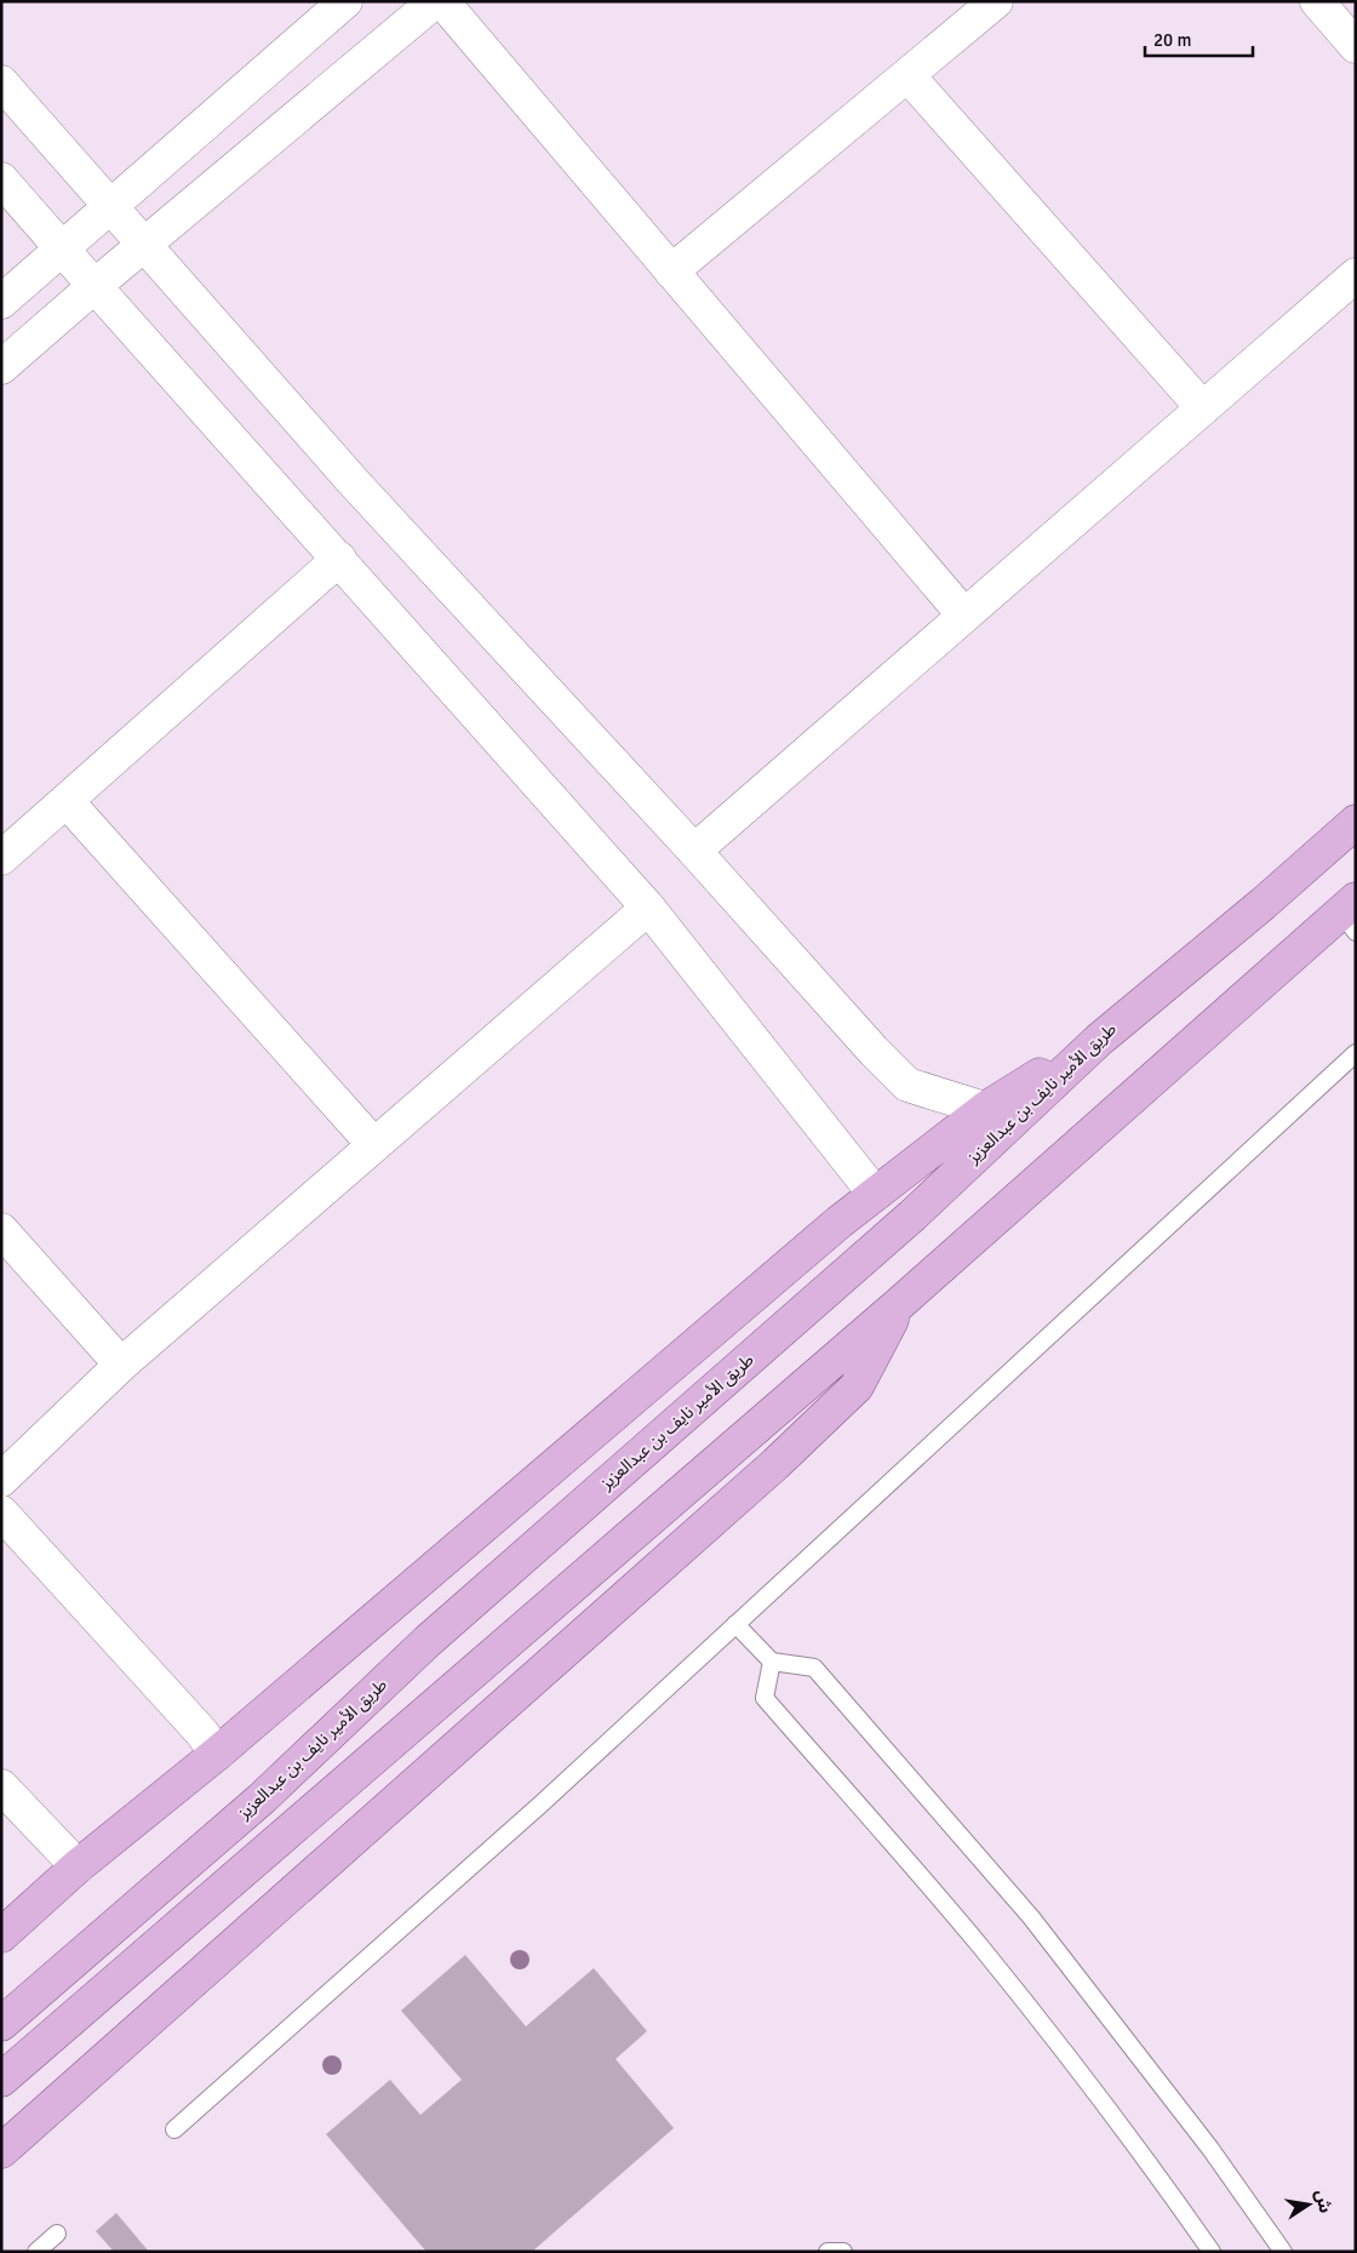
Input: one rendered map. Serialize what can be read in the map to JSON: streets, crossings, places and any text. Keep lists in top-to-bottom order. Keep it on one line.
{"streets":{"main road":["طريق الأمير نايف بن عبدالعزيز"]},"scale_bar":"20 m","north":"right"}
